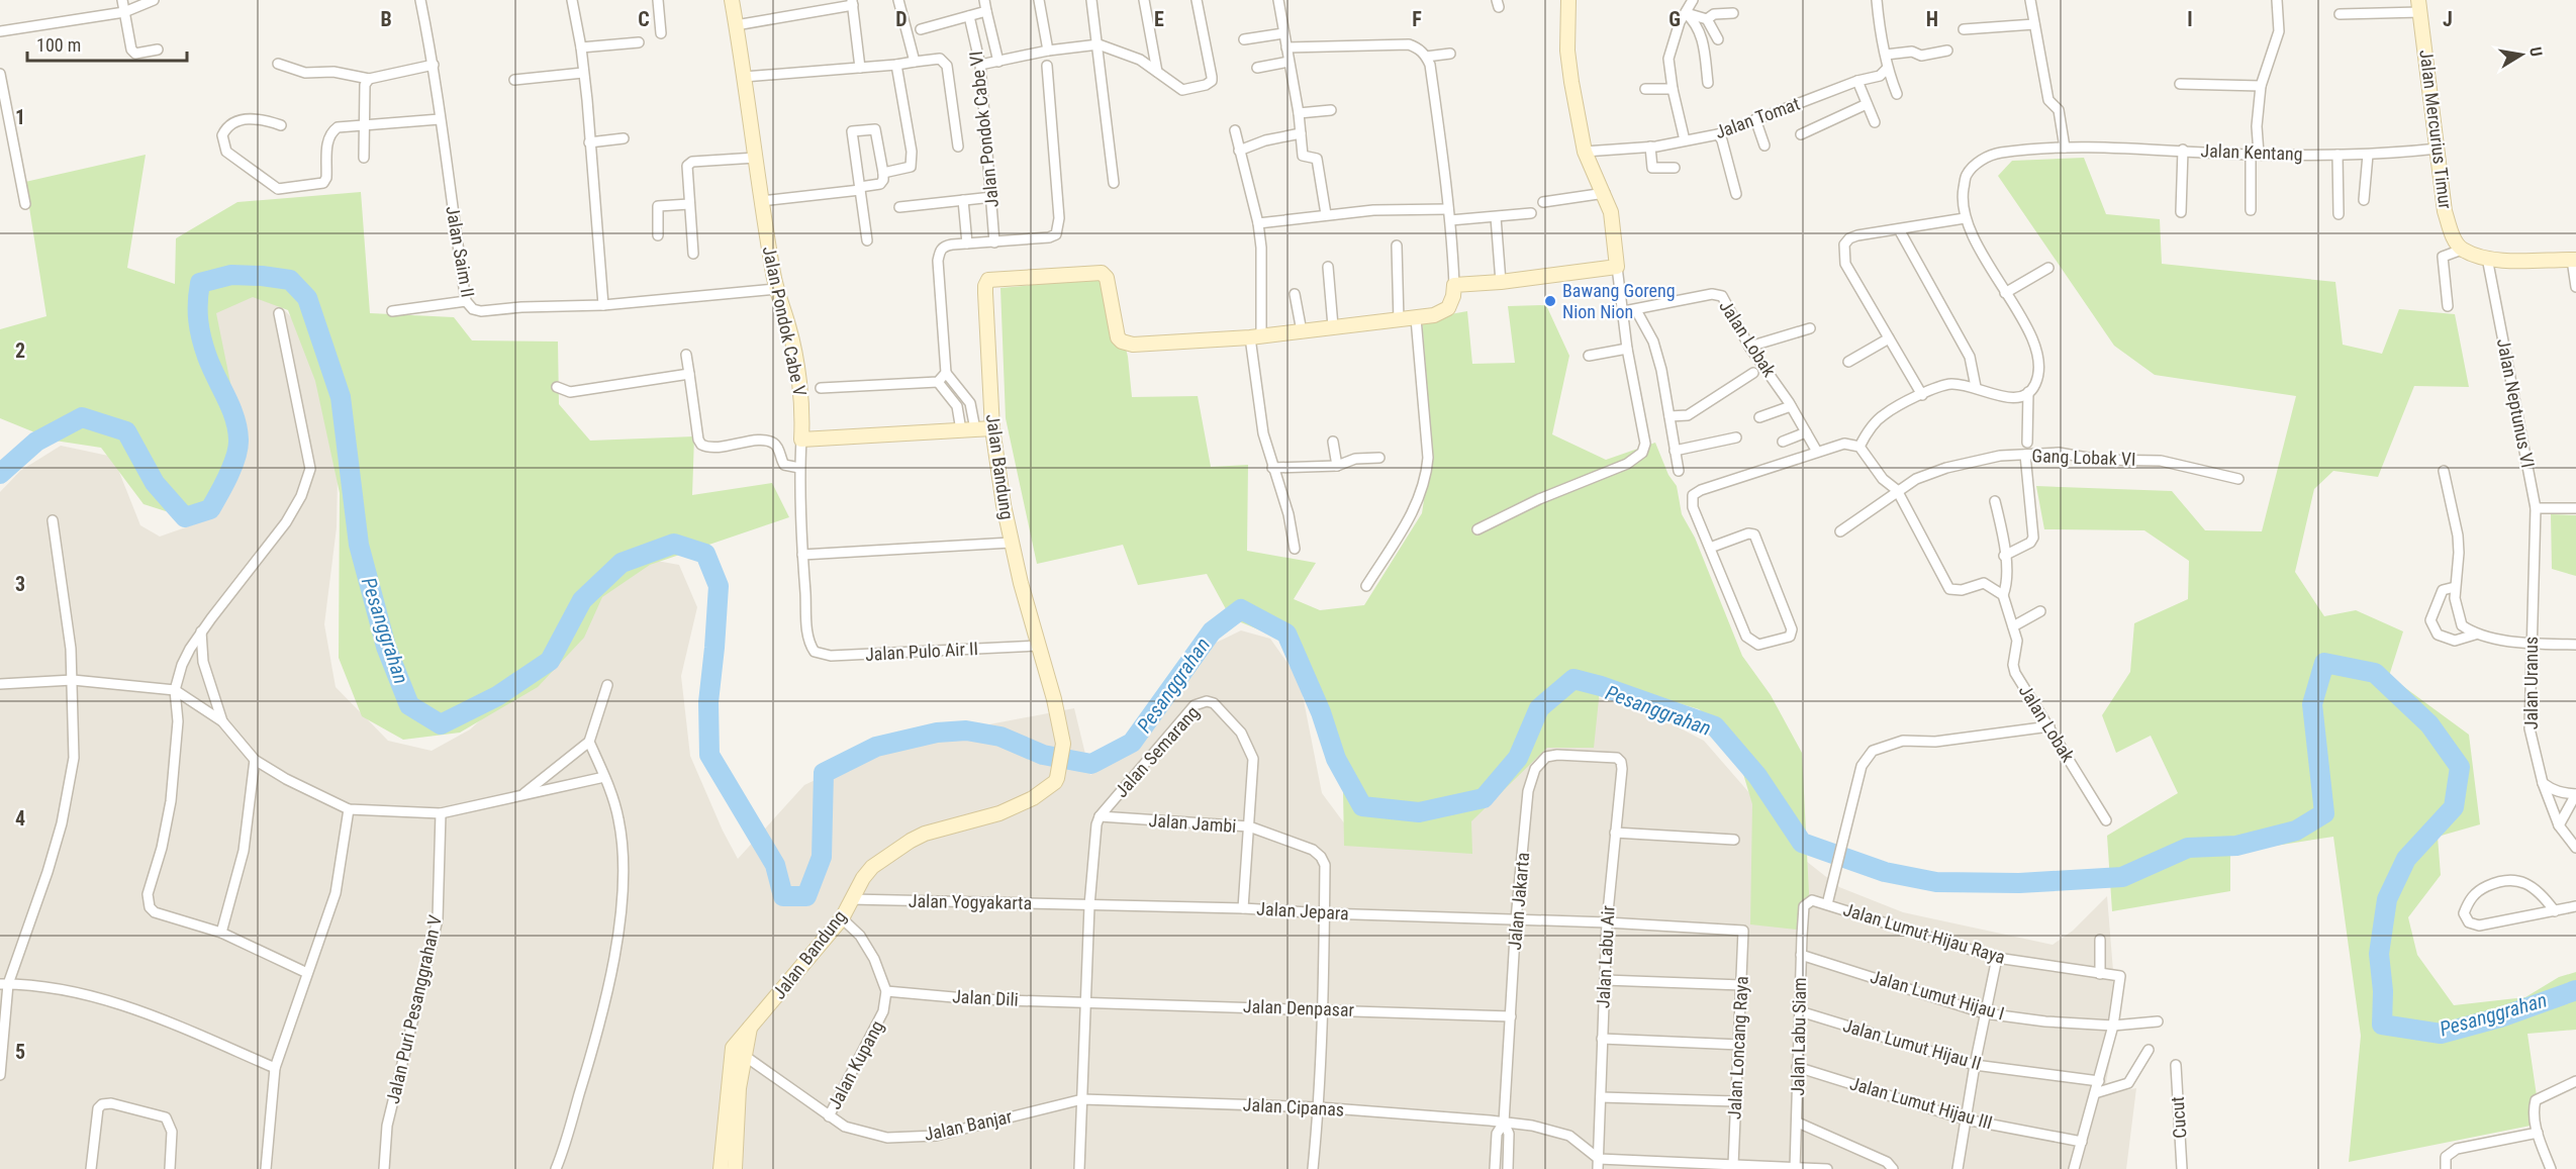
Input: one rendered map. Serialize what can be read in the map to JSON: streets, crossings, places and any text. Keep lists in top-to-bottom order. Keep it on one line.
{"streets":{"street":["Jalan Tomat","Jalan Pondok Cabe VI","Jalan Mercurius Timur","Jalan Kentang","Jalan Saim II","Jalan Pondok Cabe V","Jalan Lobak","Jalan Neptunus VI","Gang Lobak VI","Jalan Bandung","Jalan Pulo Air II","Jalan Uranus","Jalan Semarang","Jalan Jambi","Jalan Jakarta","Jalan Yogyakarta","Jalan Jepara","Jalan Lumut Hijau Raya","Jalan Labu Air","Jalan Lumut Hijau I","Jalan Dili","Jalan Denpasar","Jalan Puri Pesanggrahan V","Jalan Labu Siam","Jalan Lumut Hijau II","Jalan Loncang Raya","Jalan Kupang","Jalan Lumut Hijau III","Jalan Cipanas","Cucut","Jalan Banjar"]},"crossings":[["Jalan Mercurius Timur","Jalan Kentang"],["Jalan Saim II","Jalan Pondok Cabe V"],["Jalan Pondok Cabe V","Jalan Pulo Air II"],["Jalan Neptunus VI","Jalan Uranus"],["Jalan Bandung","Jalan Pulo Air II"],["Jalan Bandung","Jalan Yogyakarta"],["Jalan Bandung","Jalan Banjar"],["Jalan Semarang","Jalan Jambi"],["Jalan Semarang","Jalan Yogyakarta"],["Jalan Semarang","Jalan Jepara"],["Jalan Semarang","Jalan Dili"],["Jalan Semarang","Jalan Denpasar"],["Jalan Semarang","Jalan Cipanas"],["Jalan Semarang","Jalan Banjar"],["Jalan Jambi","Jalan Jepara"],["Jalan Jakarta","Jalan Jepara"],["Jalan Jakarta","Jalan Labu Air"],["Jalan Jakarta","Jalan Denpasar"],["Jalan Jakarta","Jalan Cipanas"],["Jalan Yogyakarta","Jalan Jepara"],["Jalan Jepara","Jalan Labu Air"],["Jalan Jepara","Jalan Loncang Raya"],["Jalan Lumut Hijau Raya","Jalan Lumut Hijau I"],["Jalan Lumut Hijau Raya","Jalan Labu Siam"],["Jalan Labu Air","Jalan Cipanas"],["Jalan Lumut Hijau I","Jalan Labu Siam"],["Jalan Dili","Jalan Denpasar"],["Jalan Dili","Jalan Kupang"],["Jalan Labu Siam","Jalan Lumut Hijau II"],["Jalan Labu Siam","Jalan Lumut Hijau III"],["Jalan Kupang","Jalan Banjar"],["Jalan Cipanas","Jalan Banjar"]],"water":["Pesanggrahan"],"places":["Bawang Goreng Nion Nion"],"scale_bar":"100 m","north":"right","grid":{"columns":["B","C","D","E","F","G","H","I","J"],"rows":["1","2","3","4","5"]}}
